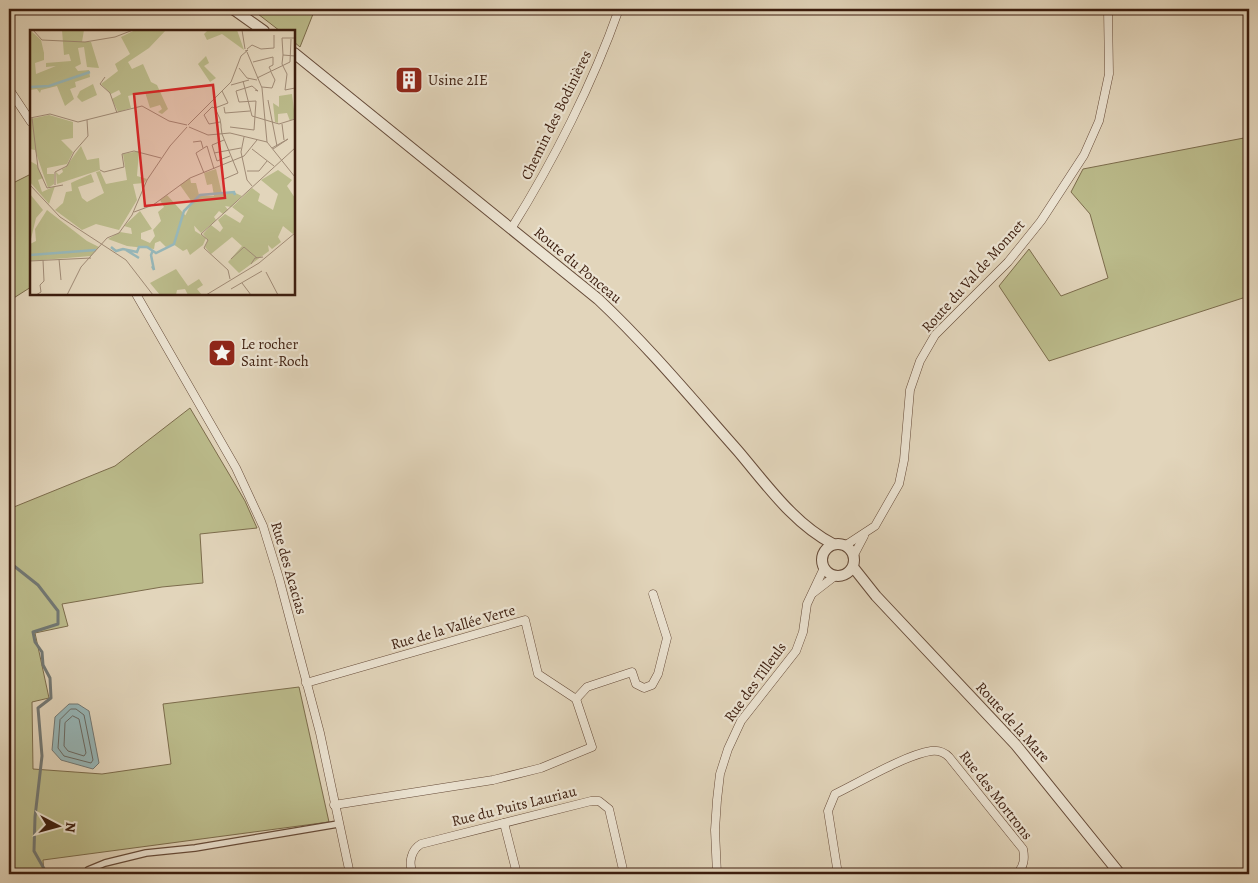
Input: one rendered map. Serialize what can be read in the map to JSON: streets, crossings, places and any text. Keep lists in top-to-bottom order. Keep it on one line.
{"streets":{"street":["Chemin des Bodinières","Route du Ponceau","Route du Val de Monnet","Rue des Acacias","Rue de la Vallée Verte","Rue des Tilleuls","Route de la Mare","Rue des Mortrons","Rue du Puits Lauriau"]},"crossings":[["Chemin des Bodinières","Route du Ponceau"],["Route du Ponceau","Route du Val de Monnet"],["Route du Ponceau","Rue des Tilleuls"],["Route du Ponceau","Route de la Mare"],["Route du Val de Monnet","Rue des Tilleuls"],["Route du Val de Monnet","Route de la Mare"],["Rue des Acacias","Rue de la Vallée Verte"],["Rue des Tilleuls","Route de la Mare"]],"places":{"building":["Usine 2IE"],"place":["Le rocher Saint-Roch"]},"north":"right"}
